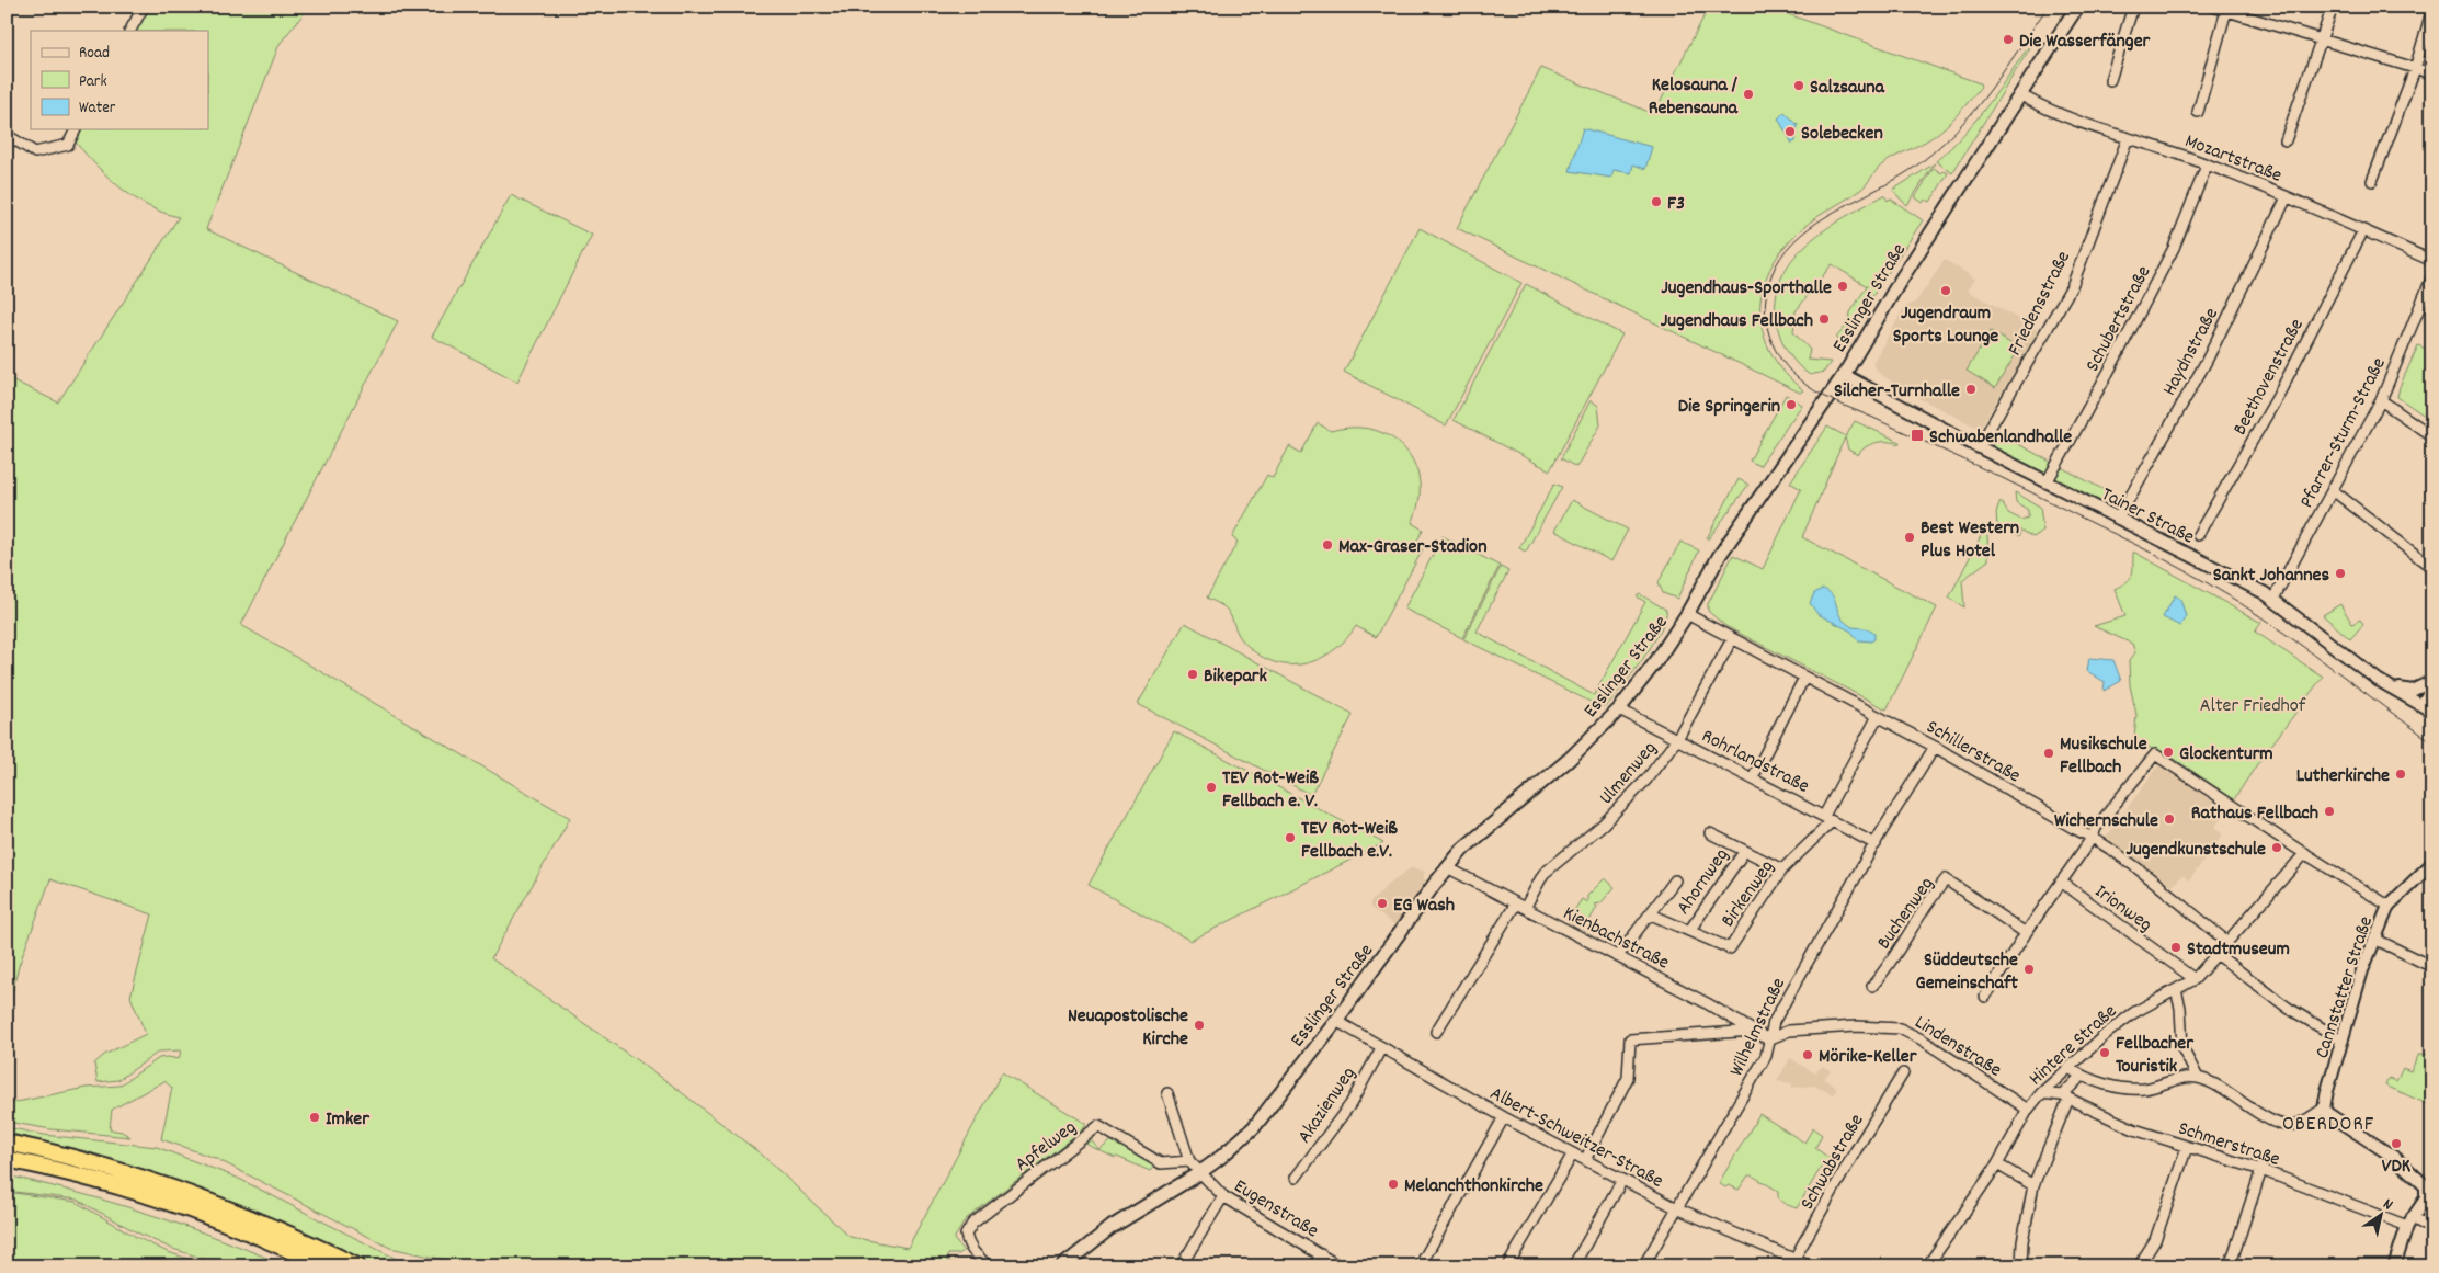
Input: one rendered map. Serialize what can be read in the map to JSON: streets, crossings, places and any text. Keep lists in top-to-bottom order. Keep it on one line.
{"streets":{"main road":["Esslinger Straße"],"street":["Mozartstraße","Friedensstraße","Schubertstraße","Haydnstraße","Beethovenstraße","Pfarrer-Sturm-Straße","Tainer Straße","Schillerstraße","Rohrlandstraße","Ulmenweg","Ahornweg","Birkenweg","Irionweg","Buchenweg","Kienbachstraße","Cannstatter Straße","Wilhelmstraße","Hintere Straße","Lindenstraße","Akazienweg","Albert-Schweitzer-Straße","Schmerstraße","Apfelweg","Schwabstraße","Eugenstraße"]},"crossings":[["Mozartstraße","Esslinger Straße"],["Mozartstraße","Friedensstraße"],["Mozartstraße","Schubertstraße"],["Mozartstraße","Haydnstraße"],["Mozartstraße","Beethovenstraße"],["Esslinger Straße","Tainer Straße"],["Esslinger Straße","Schillerstraße"],["Esslinger Straße","Rohrlandstraße"],["Esslinger Straße","Kienbachstraße"],["Esslinger Straße","Albert-Schweitzer-Straße"],["Esslinger Straße","Eugenstraße"],["Friedensstraße","Tainer Straße"],["Schubertstraße","Tainer Straße"],["Haydnstraße","Tainer Straße"],["Pfarrer-Sturm-Straße","Tainer Straße"],["Schillerstraße","Ulmenweg"],["Schillerstraße","Birkenweg"],["Schillerstraße","Wilhelmstraße"],["Schillerstraße","Hintere Straße"],["Rohrlandstraße","Ulmenweg"],["Rohrlandstraße","Birkenweg"],["Rohrlandstraße","Wilhelmstraße"],["Ulmenweg","Kienbachstraße"],["Ahornweg","Birkenweg"],["Irionweg","Hintere Straße"],["Kienbachstraße","Wilhelmstraße"],["Kienbachstraße","Lindenstraße"],["Wilhelmstraße","Lindenstraße"],["Wilhelmstraße","Albert-Schweitzer-Straße"],["Hintere Straße","Lindenstraße"],["Hintere Straße","Schmerstraße"],["Akazienweg","Albert-Schweitzer-Straße"],["Albert-Schweitzer-Straße","Schwabstraße"]],"districts":["OBERDORF"],"parks":["Alter Friedhof"],"places":{"other":["Die Wasserfänger","Salzsauna","Kelosauna / Rebensauna","Solebecken","F3","Jugendhaus-Sporthalle","Jugendraum Sports Lounge","Jugendhaus Fellbach","Silcher-Turnhalle","Die Springerin","Best Western Plus Hotel","Max-Graser-Stadion","Sankt Johannes","Bikepark","Glockenturm","Musikschule Fellbach","Lutherkirche","TEV Rot-Weiß Fellbach e. V.","Rathaus Fellbach","Wichernschule","TEV Rot-Weiß Fellbach e.V.","Jugendkunstschule","EG Wash","Stadtmuseum","Süddeutsche Gemeinschaft","Neuapostolische Kirche","Fellbacher Touristik","Mörike-Keller","Imker","VDK","Melanchthonkirche"],"transit":["Schwabenlandhalle"]},"legend":["Road","Park","Water"],"north":"top right"}
